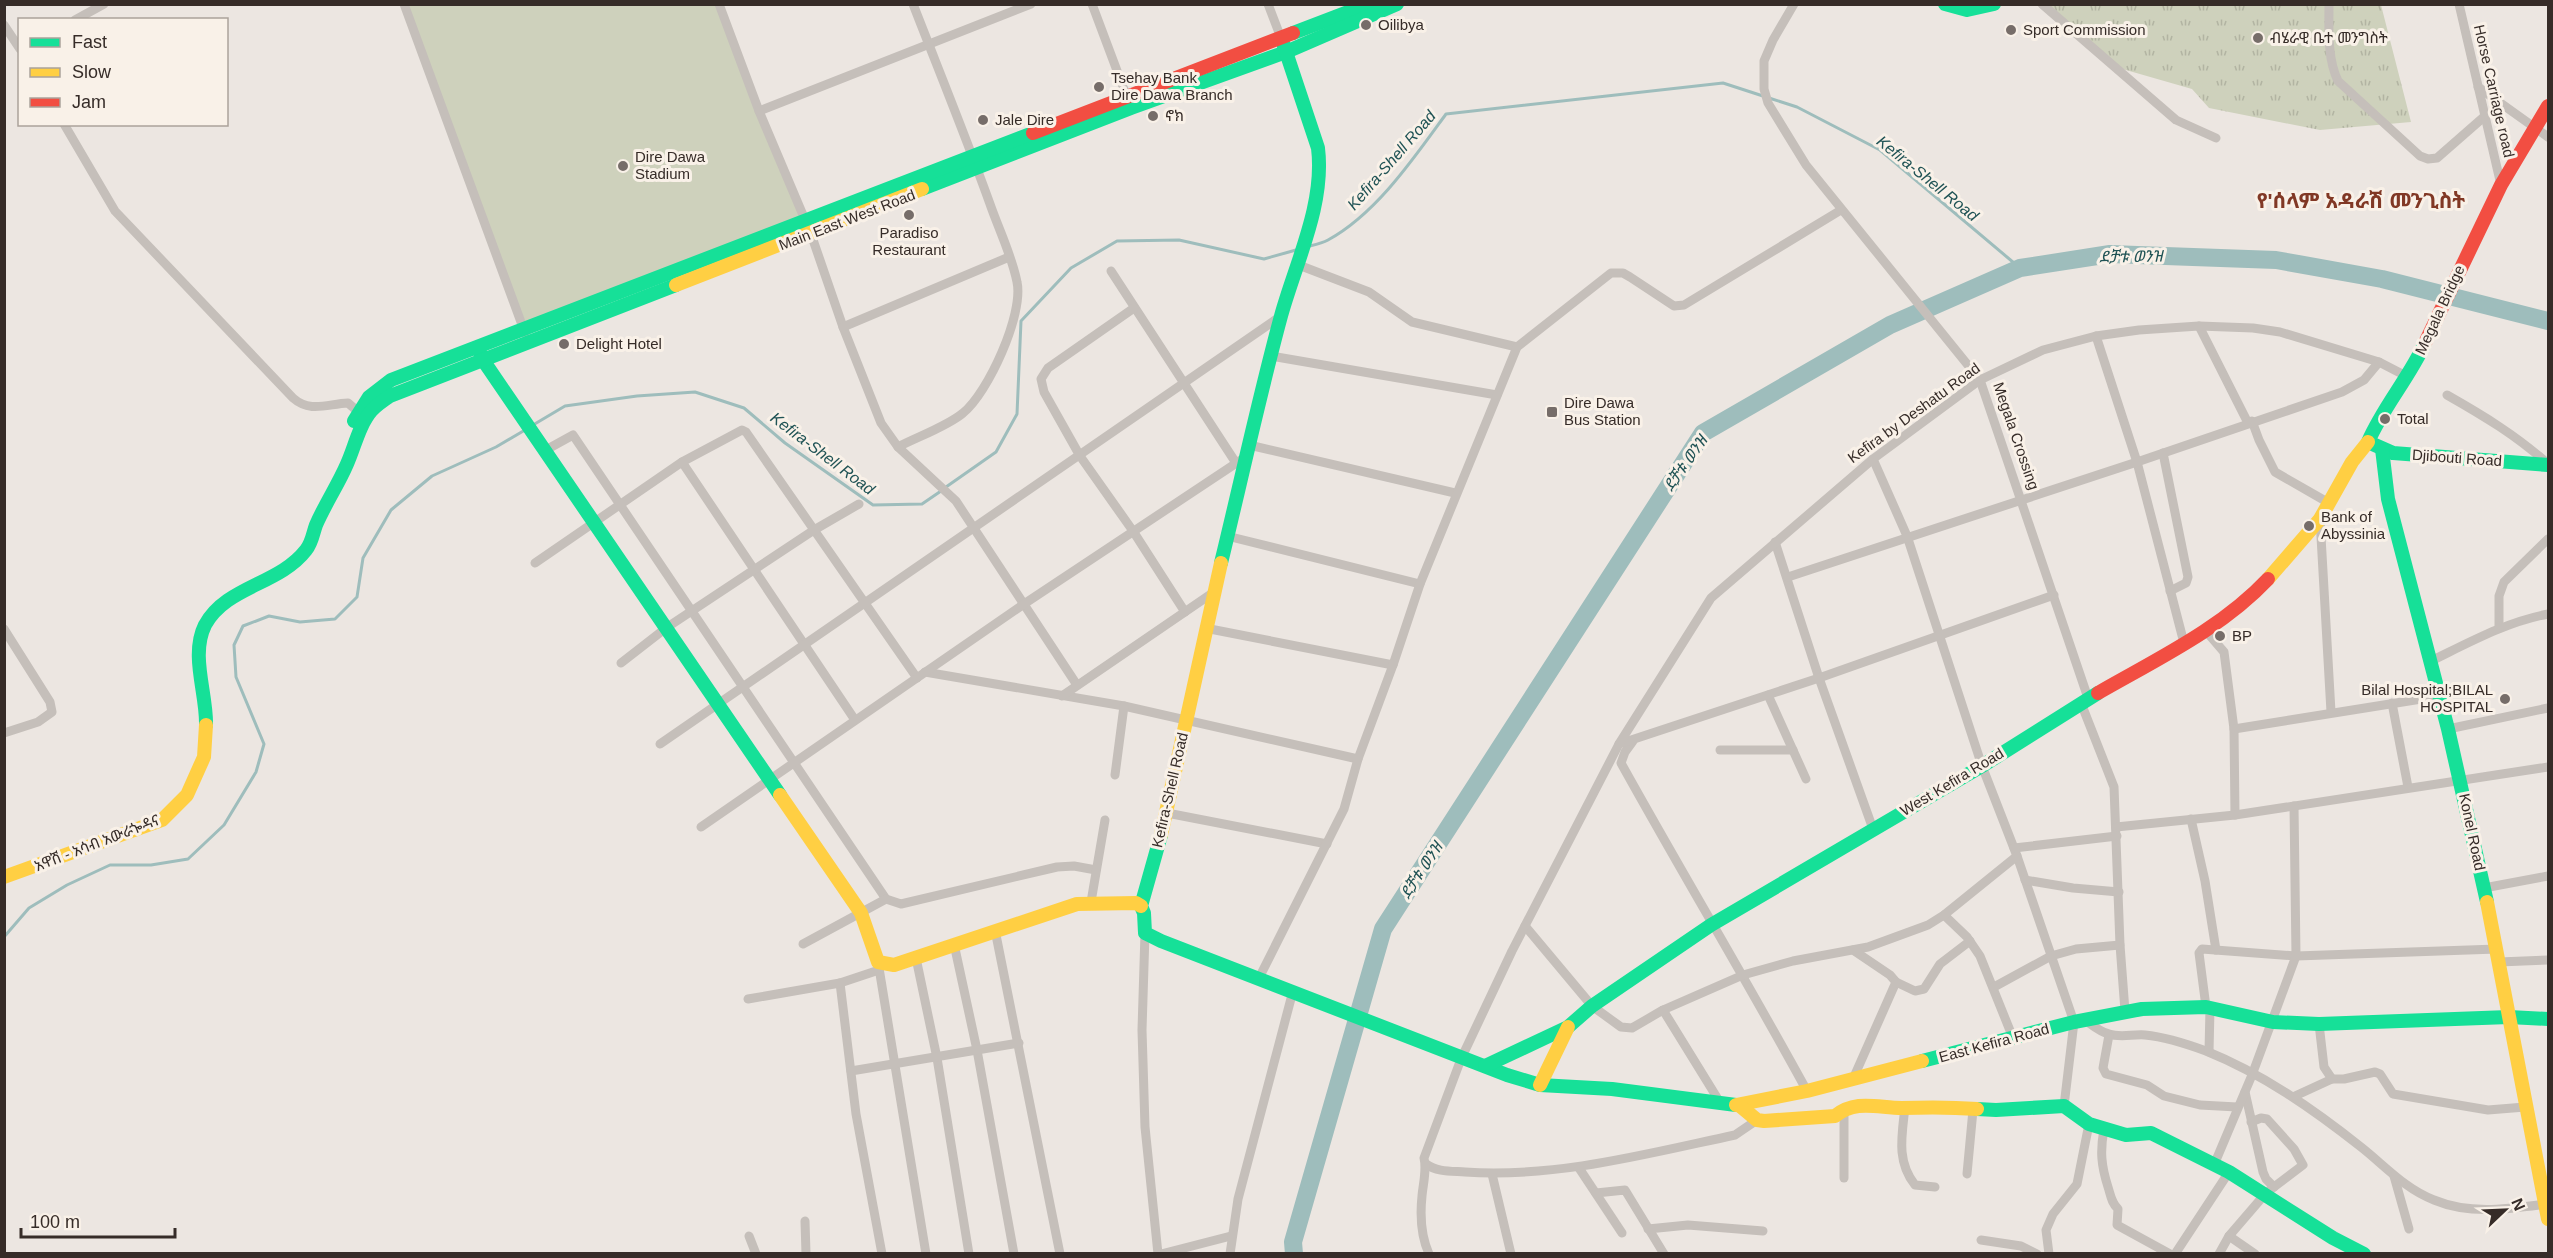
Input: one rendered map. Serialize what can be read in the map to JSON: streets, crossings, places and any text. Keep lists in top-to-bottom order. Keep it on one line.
{"streets":{"main road":["Main East West Road","Megala Bridge","Djibouti Road","West Kefira Road","Kefira-Shell Road","Konel Road","አዋሽ - አሳብ አውራጐዳና","East Kefira Road"],"street":["Horse Carriage road","Kefira by Deshatu Road","Megala Crossing"]},"crossings":[["Horse Carriage road","Megala Bridge"],["Main East West Road","Kefira-Shell Road"],["Main East West Road","አዋሽ - አሳብ አውራጐዳና"],["Megala Bridge","Kefira by Deshatu Road"],["Megala Bridge","West Kefira Road"],["Kefira by Deshatu Road","Megala Crossing"],["Kefira by Deshatu Road","West Kefira Road"],["Megala Crossing","West Kefira Road"],["Megala Crossing","East Kefira Road"],["Djibouti Road","West Kefira Road"],["Djibouti Road","Konel Road"],["West Kefira Road","East Kefira Road"],["Konel Road","East Kefira Road"]],"districts":["የ'ሰላም አዳራሽ መንጊስት"],"water":["Kefira-Shell Road","ደቻቱ ወንዝ"],"places":{"other":["Oilibya","Sport Commission","ብሄራዊ ቤተ መንግስት","Tsehay Bank Dire Dawa Branch","ኖክ","Jale Dire","Dire Dawa Stadium","Paradiso Restaurant","Delight Hotel","Total","Bank of Abyssinia","BP","Bilal Hospital;BILAL HOSPITAL"],"transit":["Dire Dawa Bus Station"]},"legend":["Fast","Slow","Jam"],"scale_bar":"100 m","north":"top right"}
